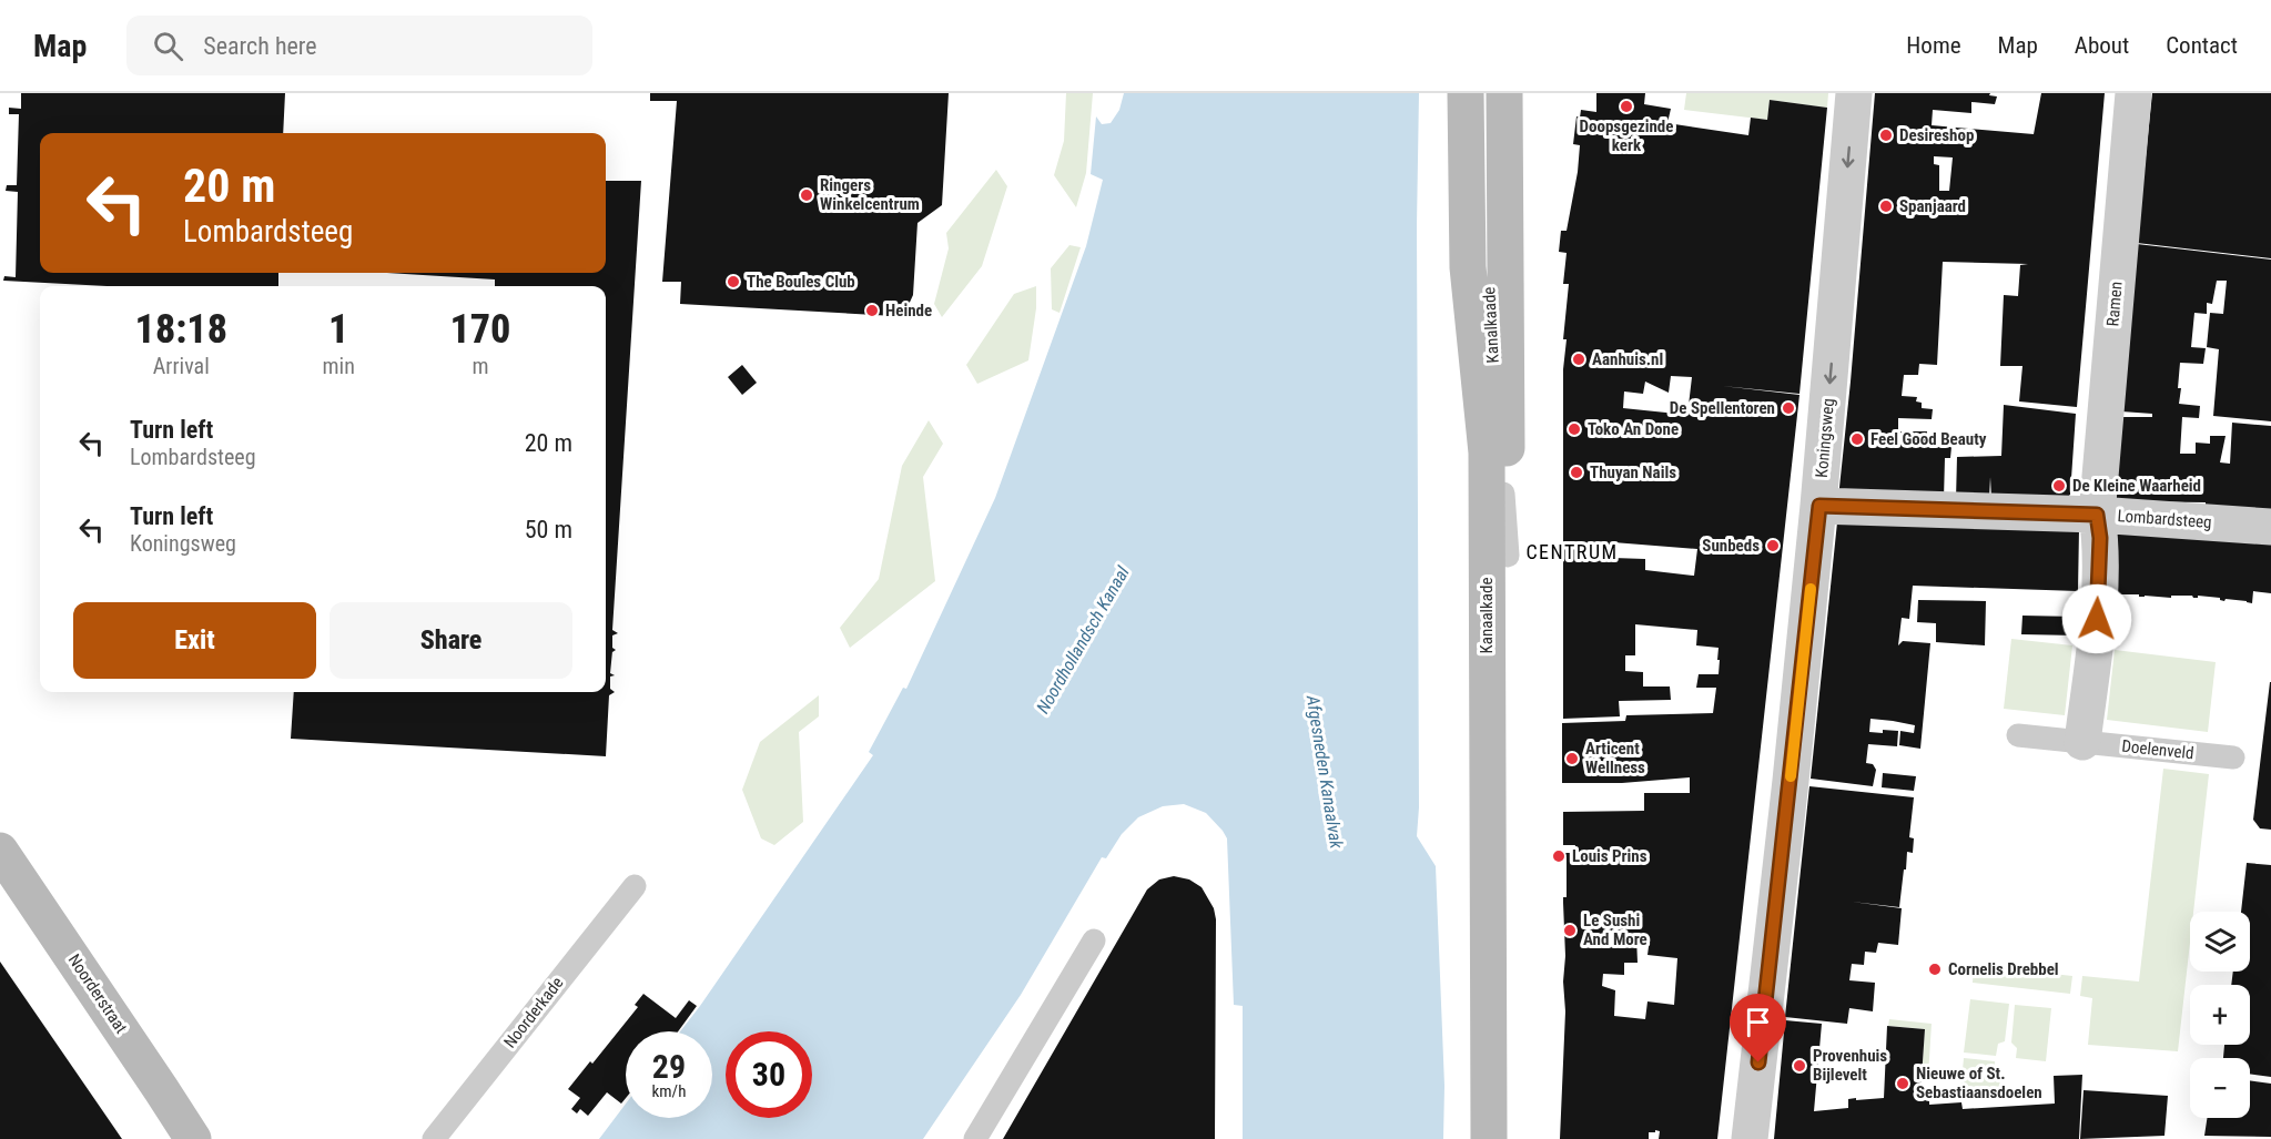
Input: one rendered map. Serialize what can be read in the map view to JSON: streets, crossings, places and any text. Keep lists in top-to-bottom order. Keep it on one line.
{"streets":{"street":["Ramen","Koningsweg","Lombardsteeg","Kanaalkade","Noorderstraat"],"lane":["Kanalkaade","Doelenveld","Noorderkade"]},"crossings":[["Ramen","Lombardsteeg"],["Kanalkaade","Kanaalkade"],["Koningsweg","Lombardsteeg"]],"one_way":["Koningsweg"],"districts":["CENTRUM"],"water":["Noordhollandsch Kanaal","Afgesneden Kanaalvak"],"places":["Doopsgezinde kerk","Desireshop","Ringers Winkelcentrum","Spanjaard","The Boules Club","Heinde","Aanhuis.nl","De Spellentoren","Toko An Done","Feel Good Beauty","Thuyan Nails","De Kleine Waarheid","Sunbeds","Articent Wellness","Louis Prins","Le Sushi And More","Cornelis Drebbel","Provenhuis Bijlevelt","Nieuwe of St. Sebastiaansdoelen"],"page":{"header":"Map","search":"Search here","nav":["Home","Map","About","Contact"],"turn":["20 m","Lombardsteeg"],"eta":["18:18","Arrival","1","min","170","m"],"list":[{"name":"Turn left","note":"Lombardsteeg","value":"20 m"},{"name":"Turn left","note":"Koningsweg","value":"50 m"}],"buttons":["Exit","Share"],"map_buttons":["+","−"],"speed":"29 km/h","limit":"30"}}
